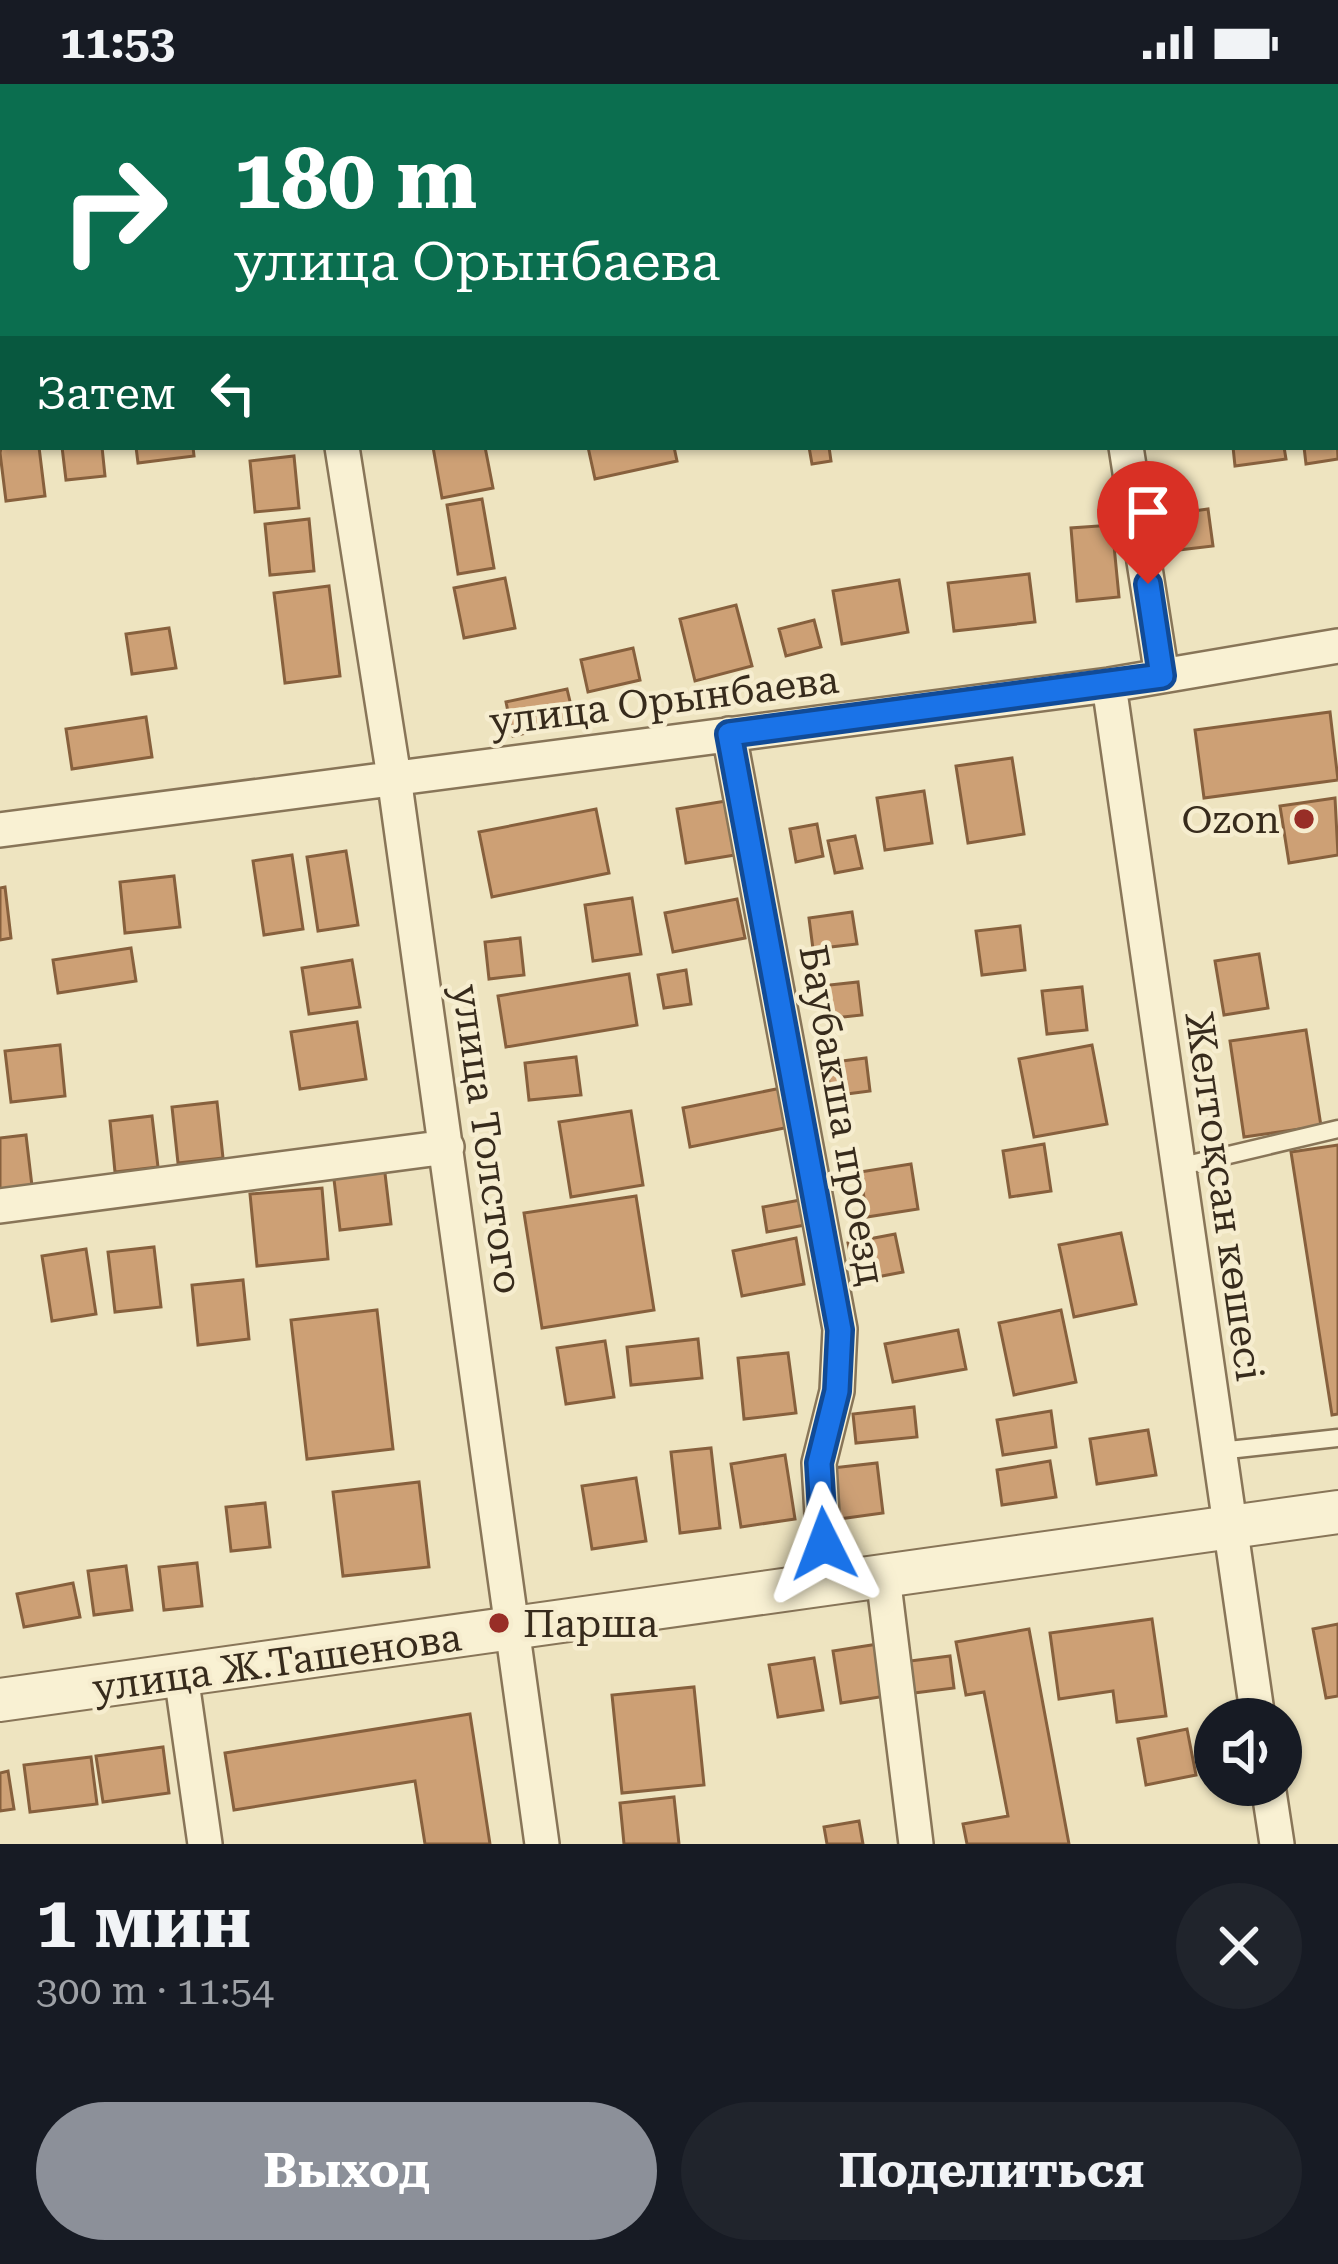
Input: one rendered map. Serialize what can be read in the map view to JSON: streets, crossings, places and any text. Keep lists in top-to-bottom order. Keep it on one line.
{"streets":{"street":["улица Орынбаева","Баубакша проезд","улица Толстого","Желтоқсан көшесі","улица Ж.Ташенова"]},"crossings":[["улица Орынбаева","Баубакша проезд"],["улица Орынбаева","улица Толстого"],["улица Орынбаева","Желтоқсан көшесі"],["Баубакша проезд","улица Ж.Ташенова"],["улица Толстого","улица Ж.Ташенова"],["Желтоқсан көшесі","улица Ж.Ташенова"]],"places":["Ozon","Парша"],"page":{"status":"11:53","turn":["180 m","улица Орынбаева"],"then":"Затем","heading":["1 мин","300 m · 11:54"],"buttons":["Выход","Поделиться"]}}
